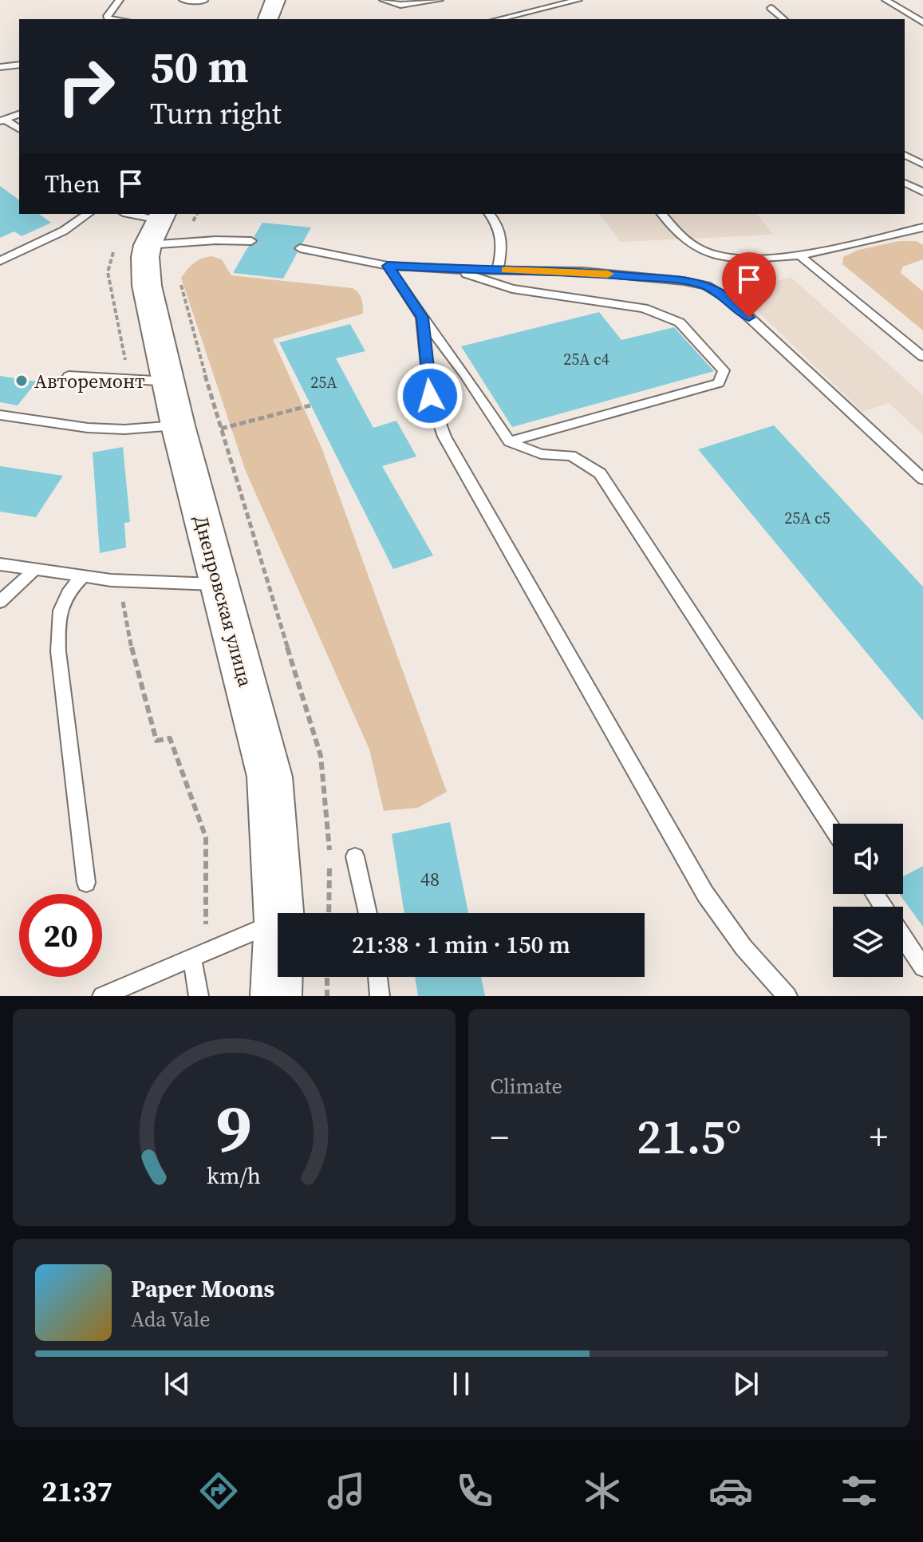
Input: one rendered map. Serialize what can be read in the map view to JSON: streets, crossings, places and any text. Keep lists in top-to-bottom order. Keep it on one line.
{"streets":{"main road":["Днепровская улица"]},"places":["Авторемонт"],"house_numbers":["25А с4","25А","25А с5","48"],"page":{"turn":["50 m","Turn right"],"then":"Then","limit":"20","trip":"21:38 · 1 min · 150 m","tile":"Climate","heat":["−","21.5°","+"],"song":["Paper Moons","Ada Vale"],"tabs":"21:37","gauge":["9","km/h"]}}
